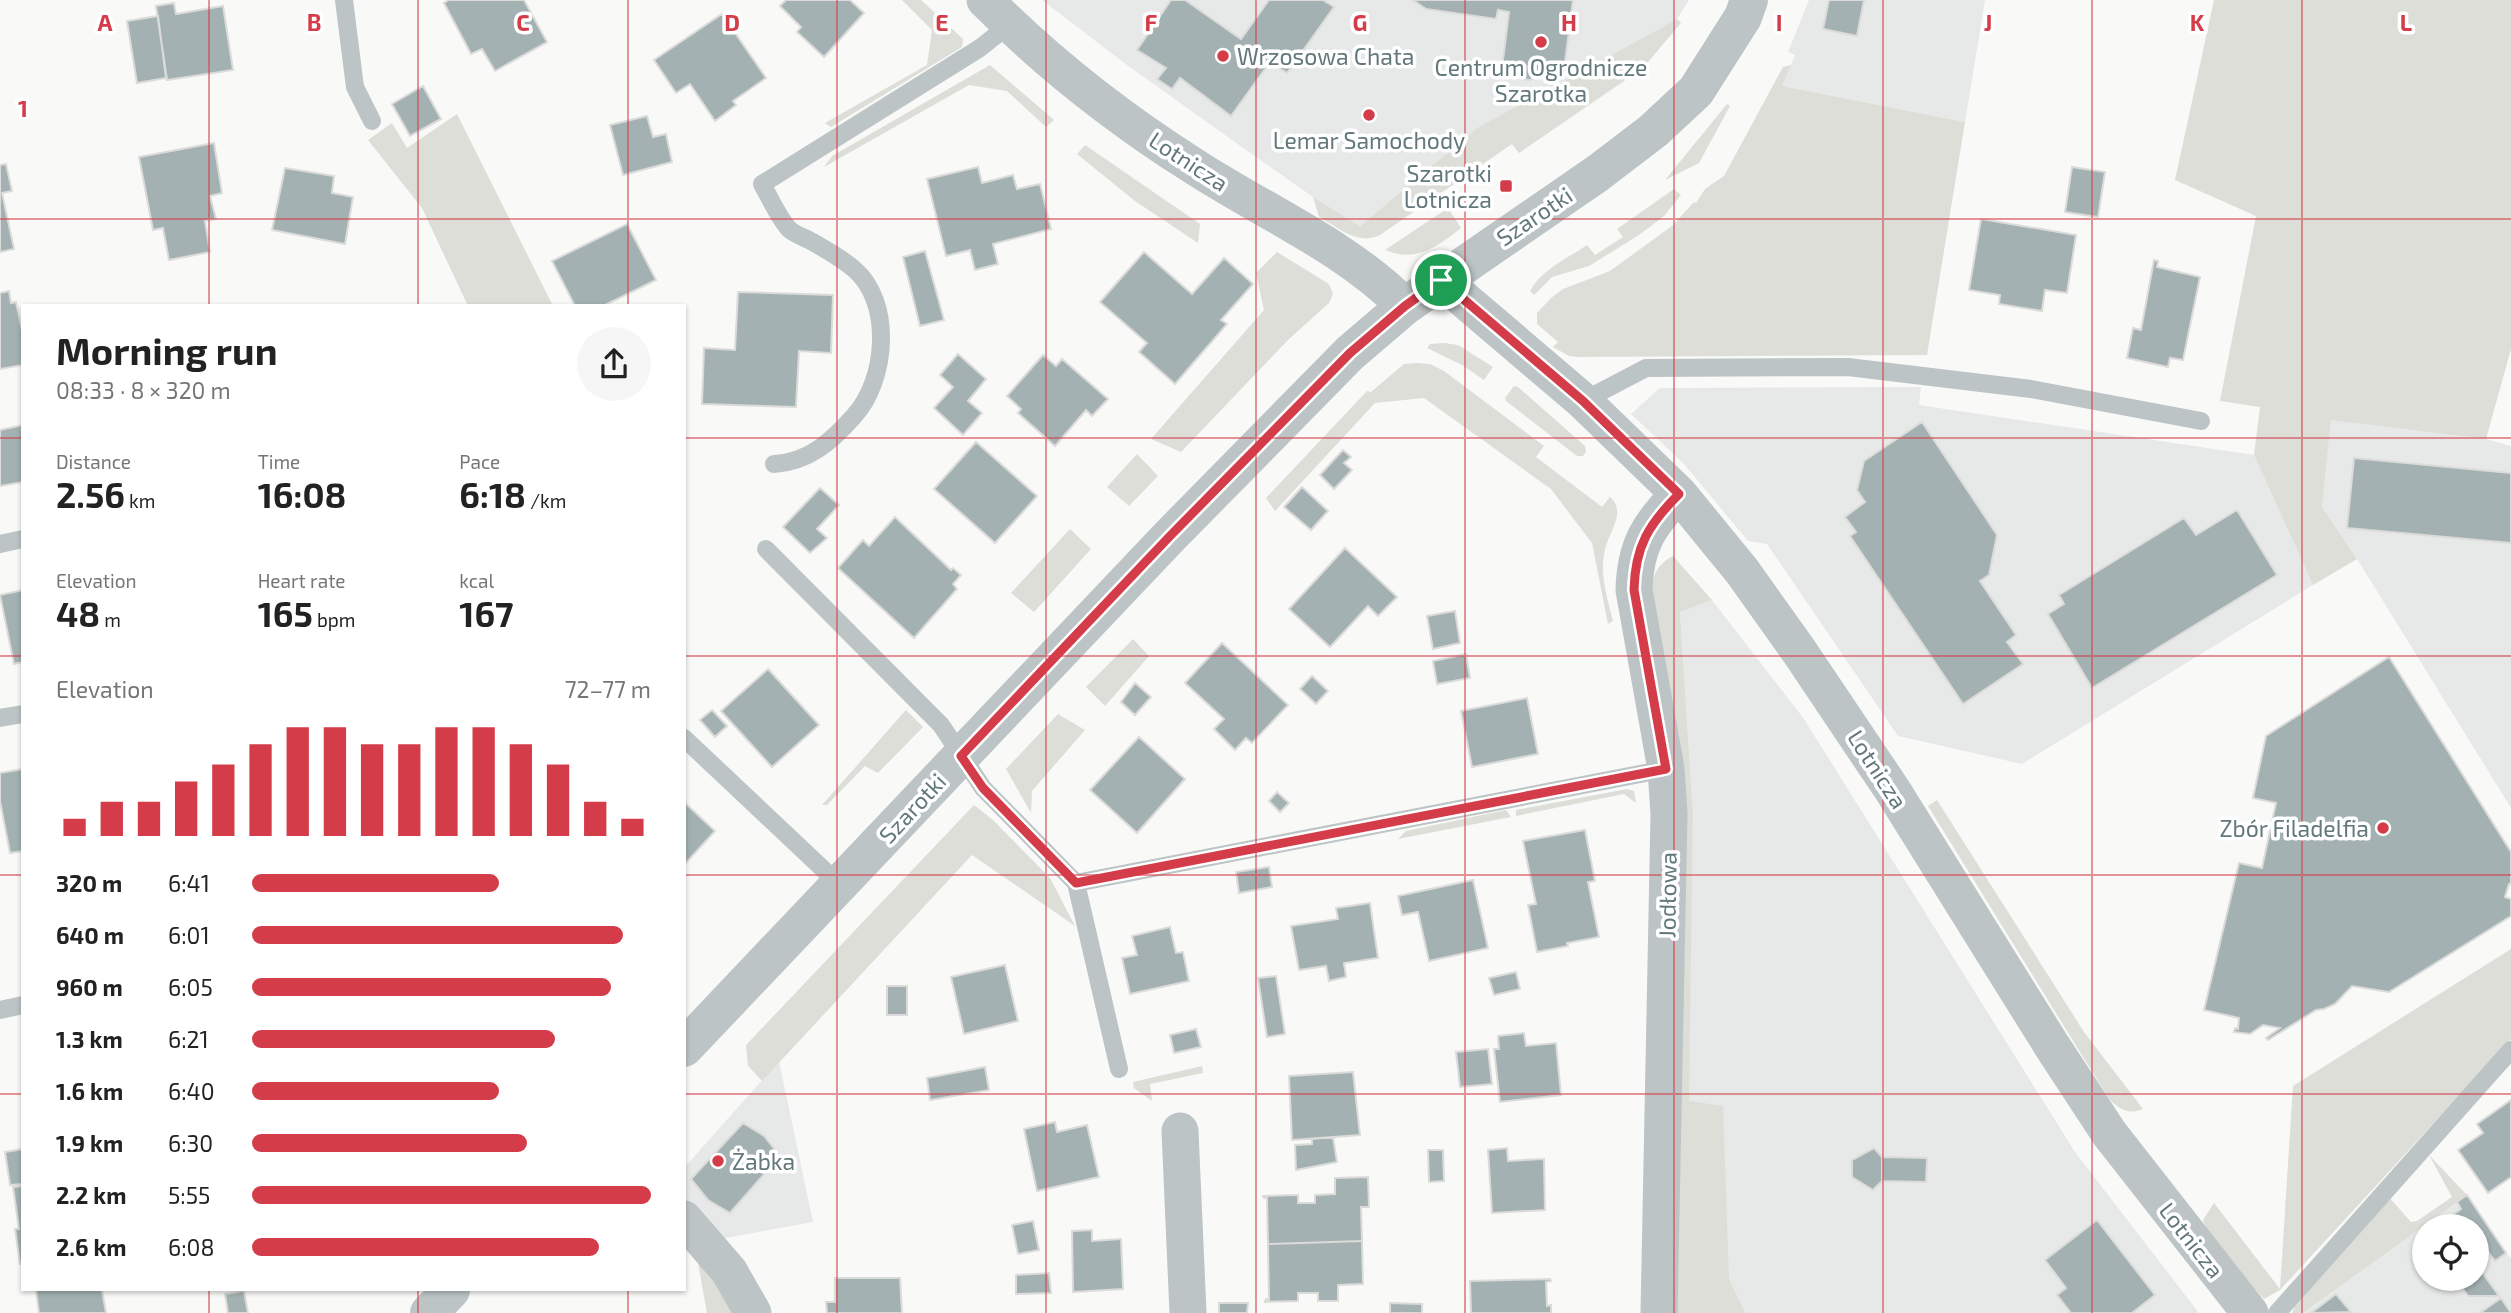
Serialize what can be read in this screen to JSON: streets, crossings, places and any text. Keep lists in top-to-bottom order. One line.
{"streets":{"street":["Lotnicza","Szarotki","Jodłowa"]},"crossings":[["Lotnicza","Szarotki"],["Lotnicza","Jodłowa"]],"places":{"other":["Centrum Ogrodnicze Szarotka","Wrzosowa Chata","Lemar Samochody","Zbór Filadelfia","Żabka"],"transit":["Szarotki Lotnicza"]},"page":{"heading":["Morning run","08:33 · 8 × 320 m"],"stats":[["Distance","2.56 km"],["Time","16:08"],["Pace","6:18 /km"],["Elevation","48 m"],["Heart rate","165 bpm"],["kcal","167"]],"chart":["Elevation","72–77 m"],"list":[{"name":"320 m","note":"6:41"},{"name":"640 m","note":"6:01"},{"name":"960 m","note":"6:05"},{"name":"1.3 km","note":"6:21"},{"name":"1.6 km","note":"6:40"},{"name":"1.9 km","note":"6:30"},{"name":"2.2 km","note":"5:55"},{"name":"2.6 km","note":"6:08"}]},"grid":{"columns":["A","B","C","D","E","F","G","H","I","J","K","L"],"rows":["1"]}}
